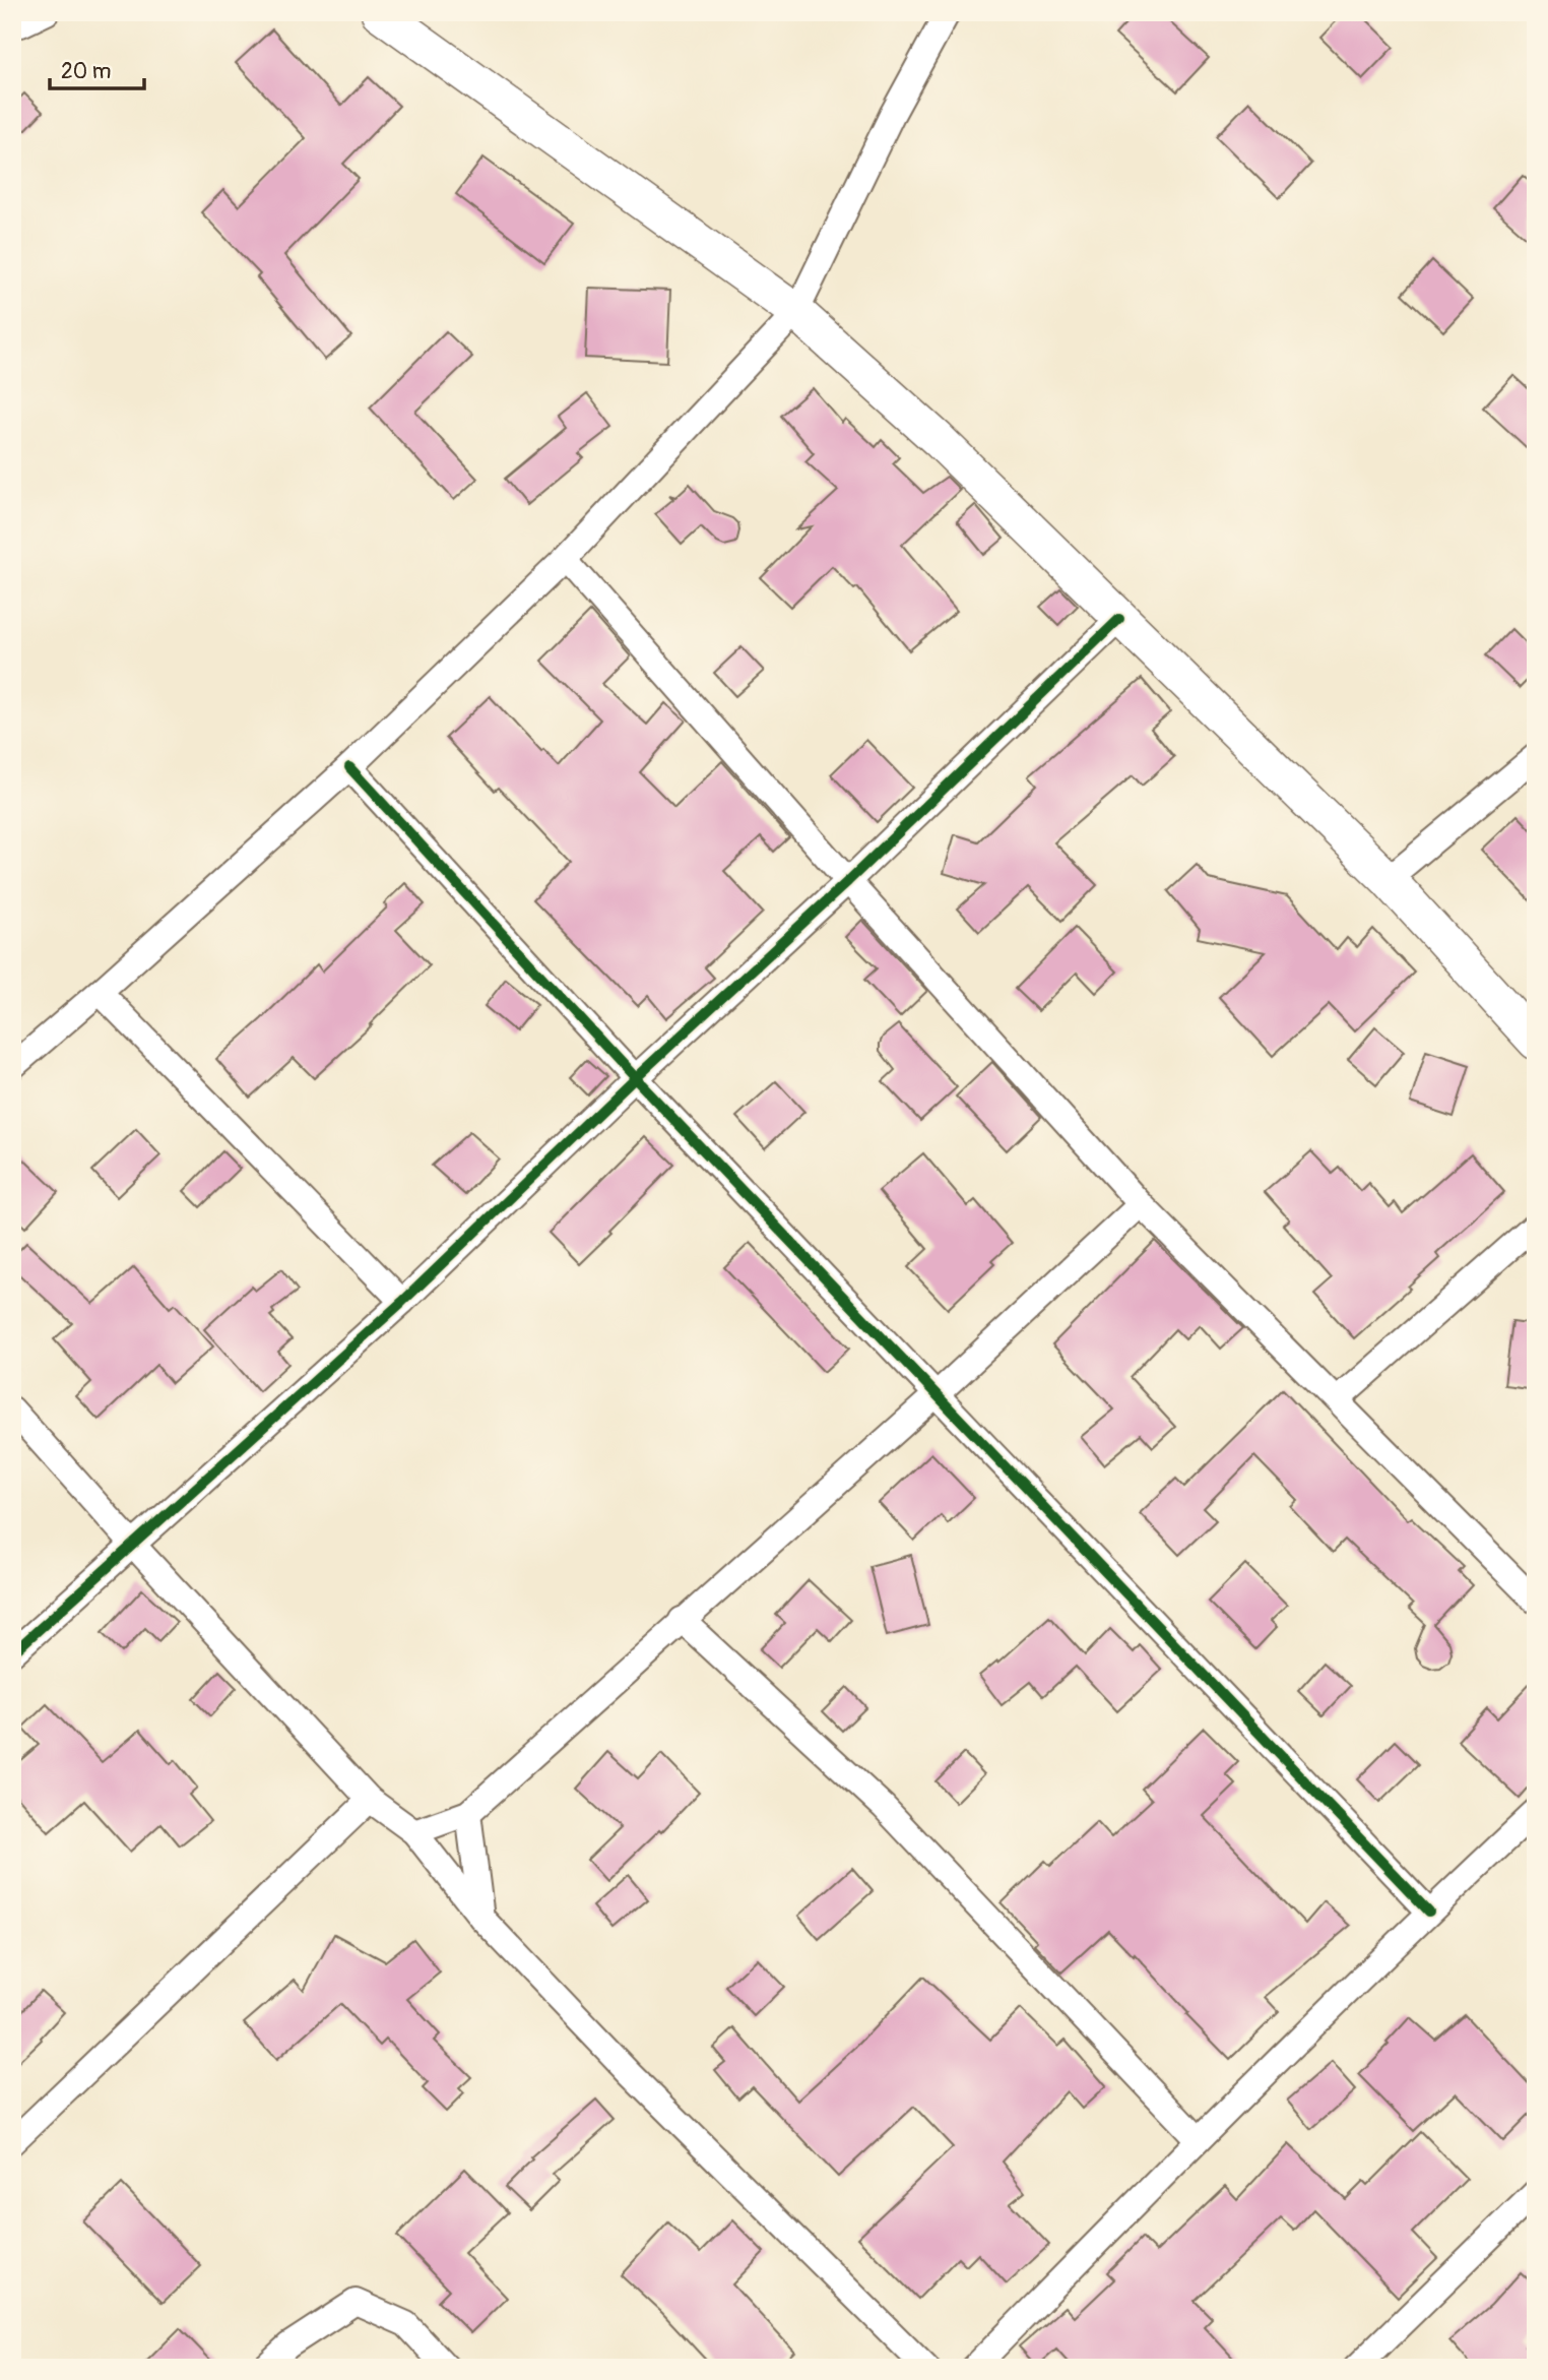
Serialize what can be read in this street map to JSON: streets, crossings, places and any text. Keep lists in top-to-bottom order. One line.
{"scale_bar":"20 m"}
